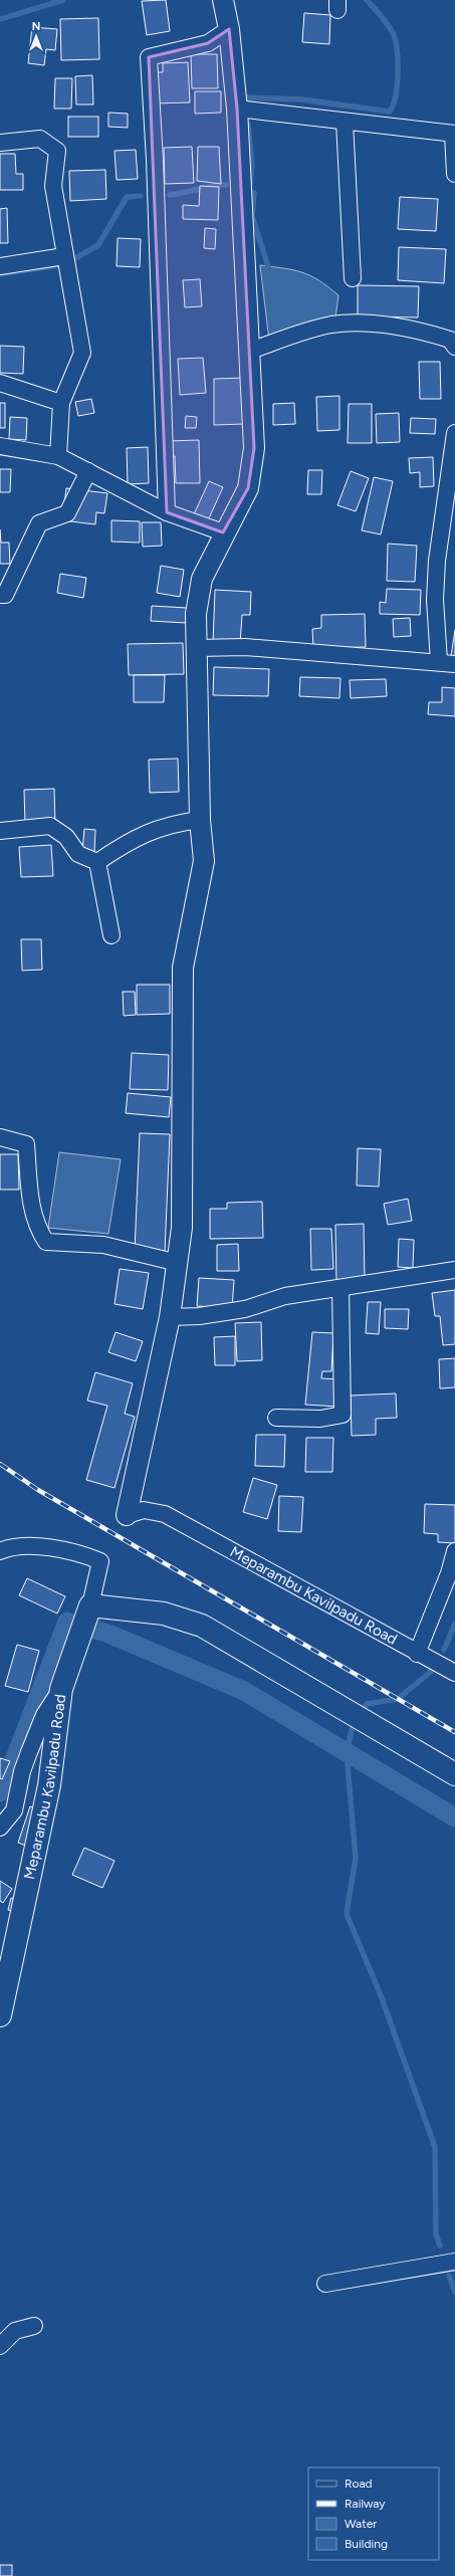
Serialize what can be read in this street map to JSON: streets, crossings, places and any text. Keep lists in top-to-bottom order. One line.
{"streets":{"main road":["Meparambu Kavilpadu Road"]},"legend":["Road","Railway","Water","Building"],"north":"top"}
